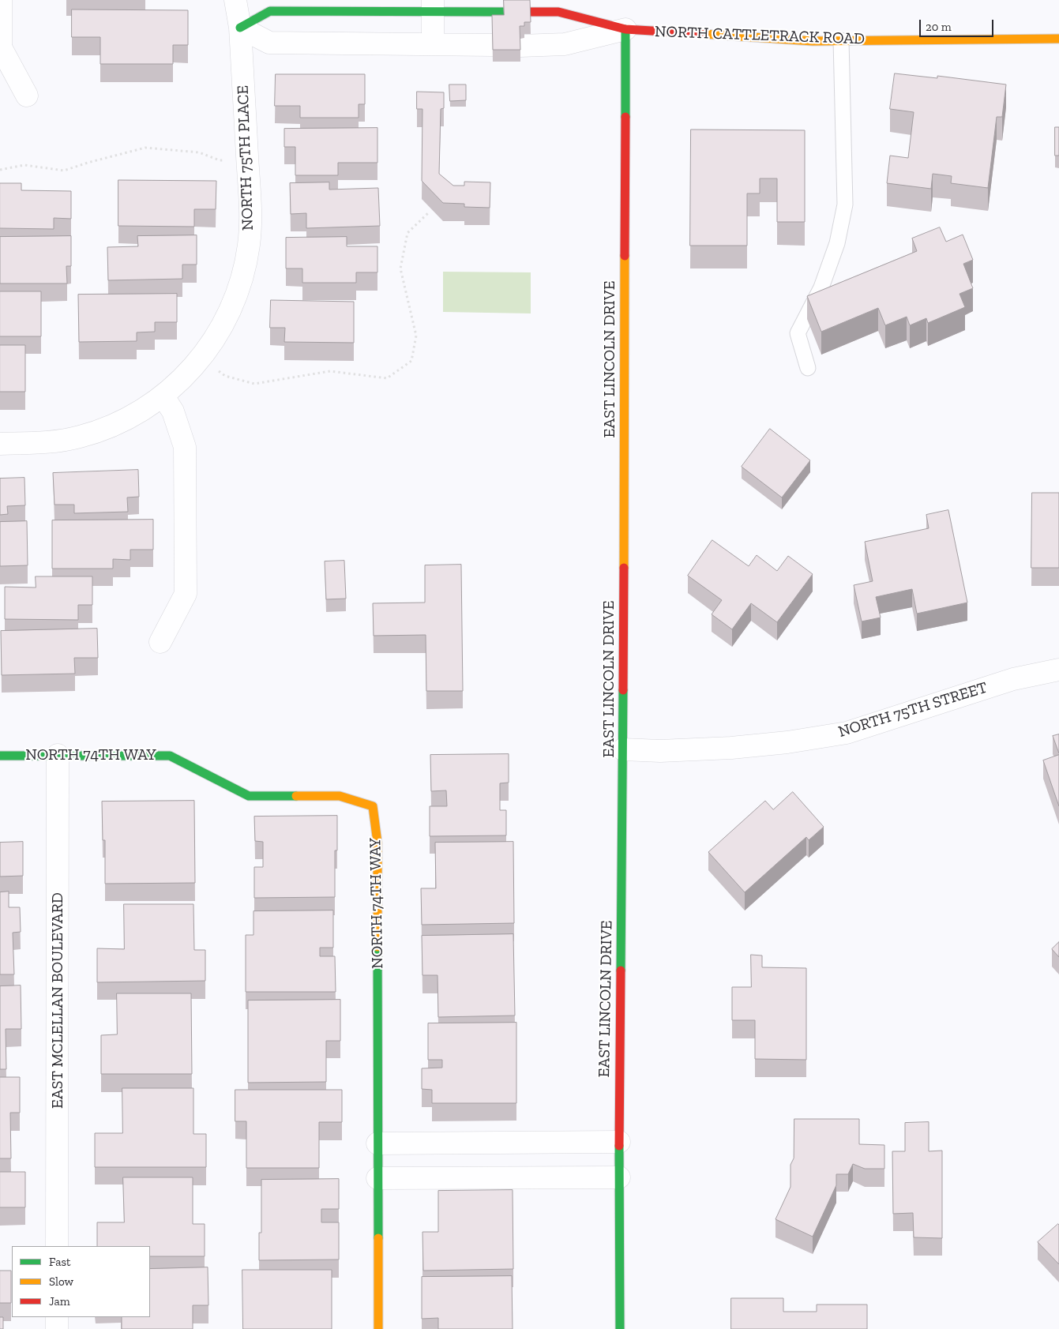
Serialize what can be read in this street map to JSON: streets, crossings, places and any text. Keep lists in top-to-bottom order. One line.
{"streets":{"street":["NORTH CATTLETRACK ROAD","NORTH 75TH PLACE","EAST LINCOLN DRIVE","NORTH 75TH STREET","NORTH 74TH WAY","EAST MCLELLAN BOULEVARD"]},"crossings":[["NORTH CATTLETRACK ROAD","EAST LINCOLN DRIVE"],["EAST LINCOLN DRIVE","NORTH 75TH STREET"],["NORTH 74TH WAY","EAST MCLELLAN BOULEVARD"]],"legend":["Fast","Slow","Jam"],"scale_bar":"20 m"}
